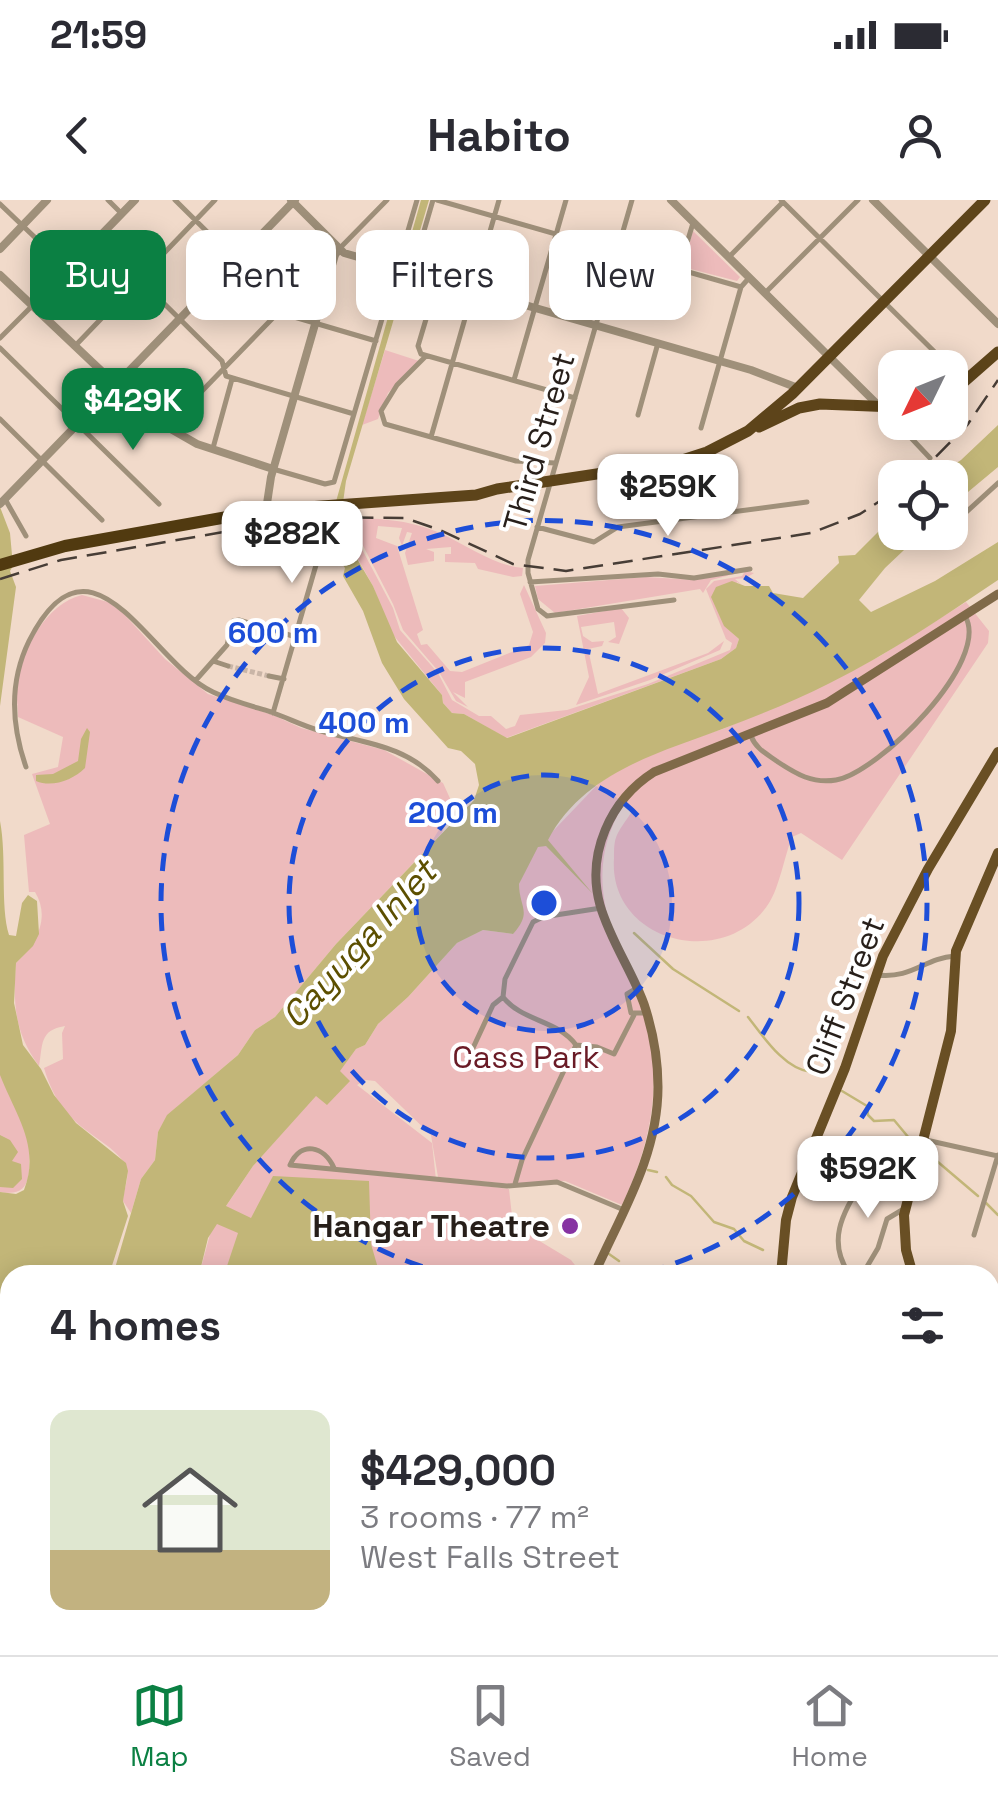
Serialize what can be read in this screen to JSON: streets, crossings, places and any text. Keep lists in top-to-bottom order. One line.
{"streets":{"main road":["Cliff Street"],"street":["Third Street"]},"water":["Cayuga Inlet"],"parks":["Cass Park"],"places":["Hangar Theatre"],"north":"bottom left","page":{"status":"21:59","header":"Habito","chip":["Buy","Rent","Filters","New"],"price":["$429K","$259K","$282K","$592K"],"heading":"4 homes","list":[{"name":"$429,000","note":"3 rooms · 77 m² · West Falls Street"}],"tabs":["Map","Saved","Home"]},"rings":["600 m","400 m","200 m"]}
